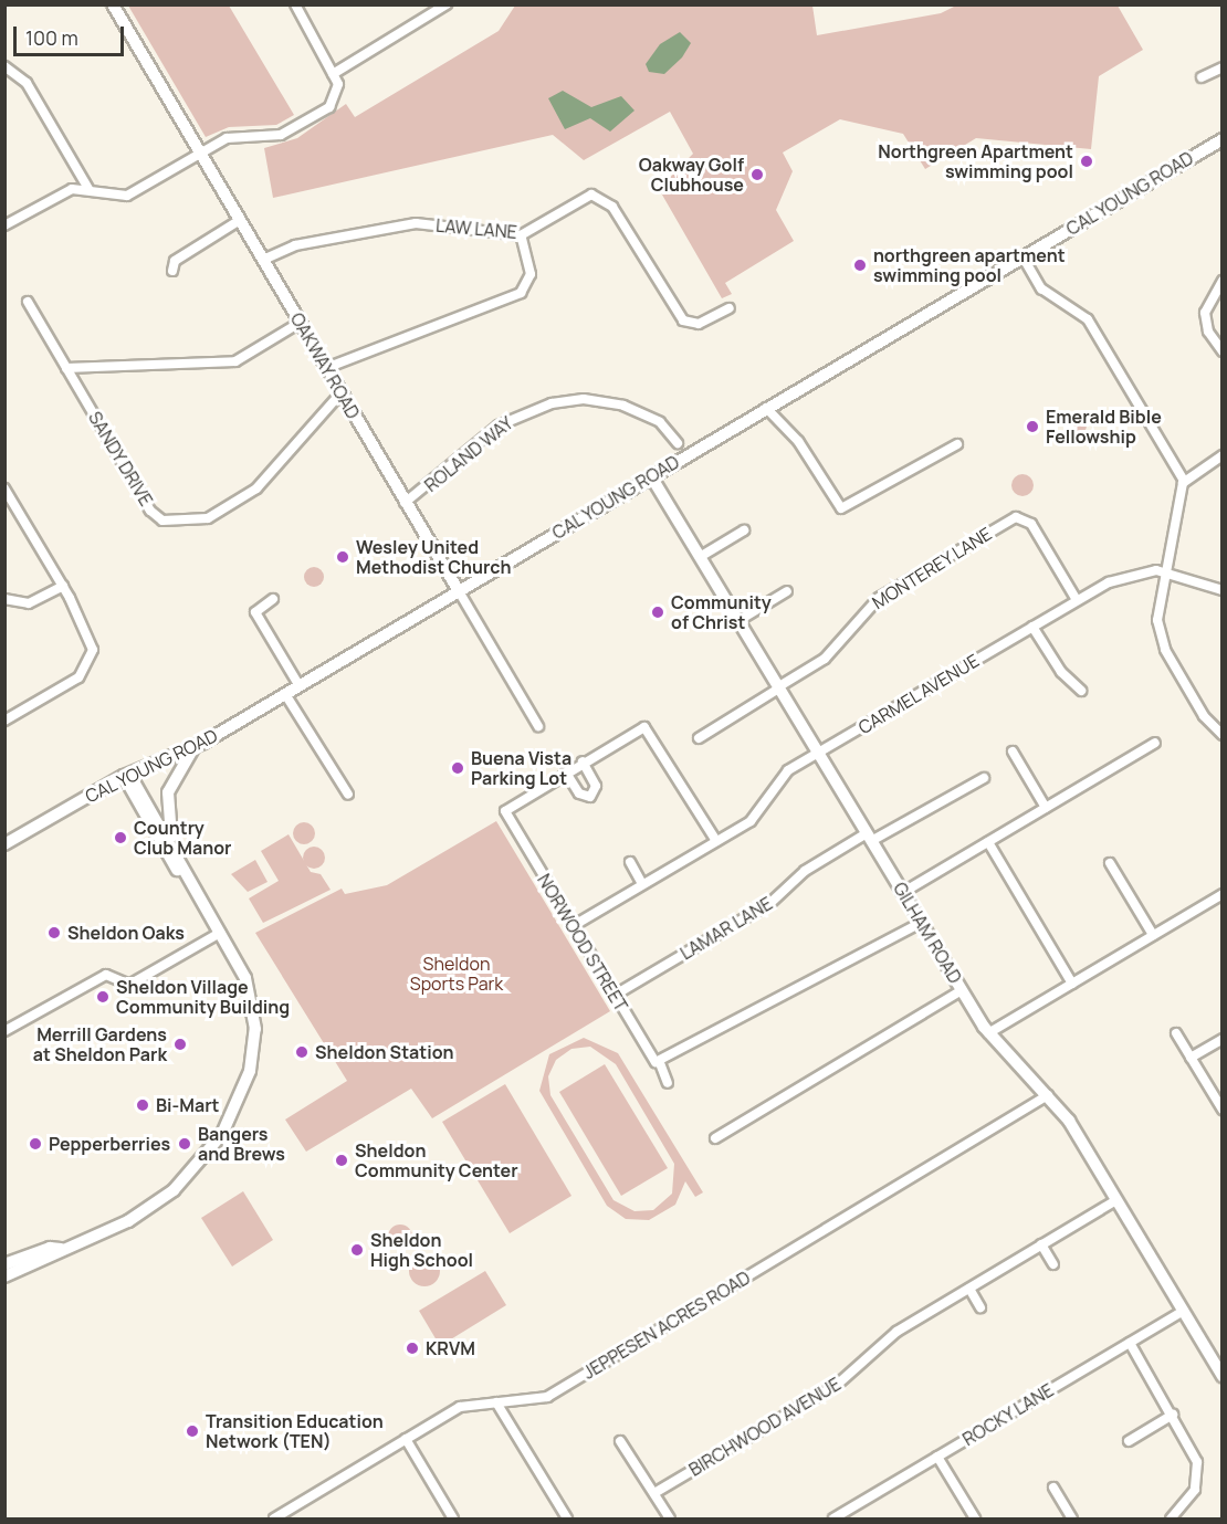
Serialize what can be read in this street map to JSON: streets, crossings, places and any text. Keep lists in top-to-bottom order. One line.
{"streets":{"main road":["CAL YOUNG ROAD","OAKWAY ROAD","GILHAM ROAD"],"street":["LAW LANE","ROLAND WAY","SANDY DRIVE","MONTEREY LANE","CARMEL AVENUE","LAMAR LANE","NORWOOD STREET","JEPPESEN ACRES ROAD","ROCKY LANE","BIRCHWOOD AVENUE"]},"crossings":[["CAL YOUNG ROAD","OAKWAY ROAD"],["CAL YOUNG ROAD","GILHAM ROAD"],["LAW LANE","OAKWAY ROAD"],["OAKWAY ROAD","ROLAND WAY"],["OAKWAY ROAD","SANDY DRIVE"],["MONTEREY LANE","CARMEL AVENUE"],["MONTEREY LANE","GILHAM ROAD"],["CARMEL AVENUE","GILHAM ROAD"],["CARMEL AVENUE","NORWOOD STREET"],["LAMAR LANE","GILHAM ROAD"],["LAMAR LANE","NORWOOD STREET"],["GILHAM ROAD","JEPPESEN ACRES ROAD"],["GILHAM ROAD","ROCKY LANE"],["GILHAM ROAD","BIRCHWOOD AVENUE"]],"parks":["Sheldon Sports Park"],"places":["Northgreen Apartment swimming pool","Oakway Golf Clubhouse","northgreen apartment swimming pool","Emerald Bible Fellowship","Wesley United Methodist Church","Community of Christ","Buena Vista Parking Lot","Country Club Manor","Sheldon Oaks","Sheldon Village Community Building","Merrill Gardens at Sheldon Park","Sheldon Station","Bi-Mart","Pepperberries","Bangers and Brews","Sheldon Community Center","Sheldon High School","KRVM","Transition Education Network (TEN)"],"scale_bar":"100 m"}
